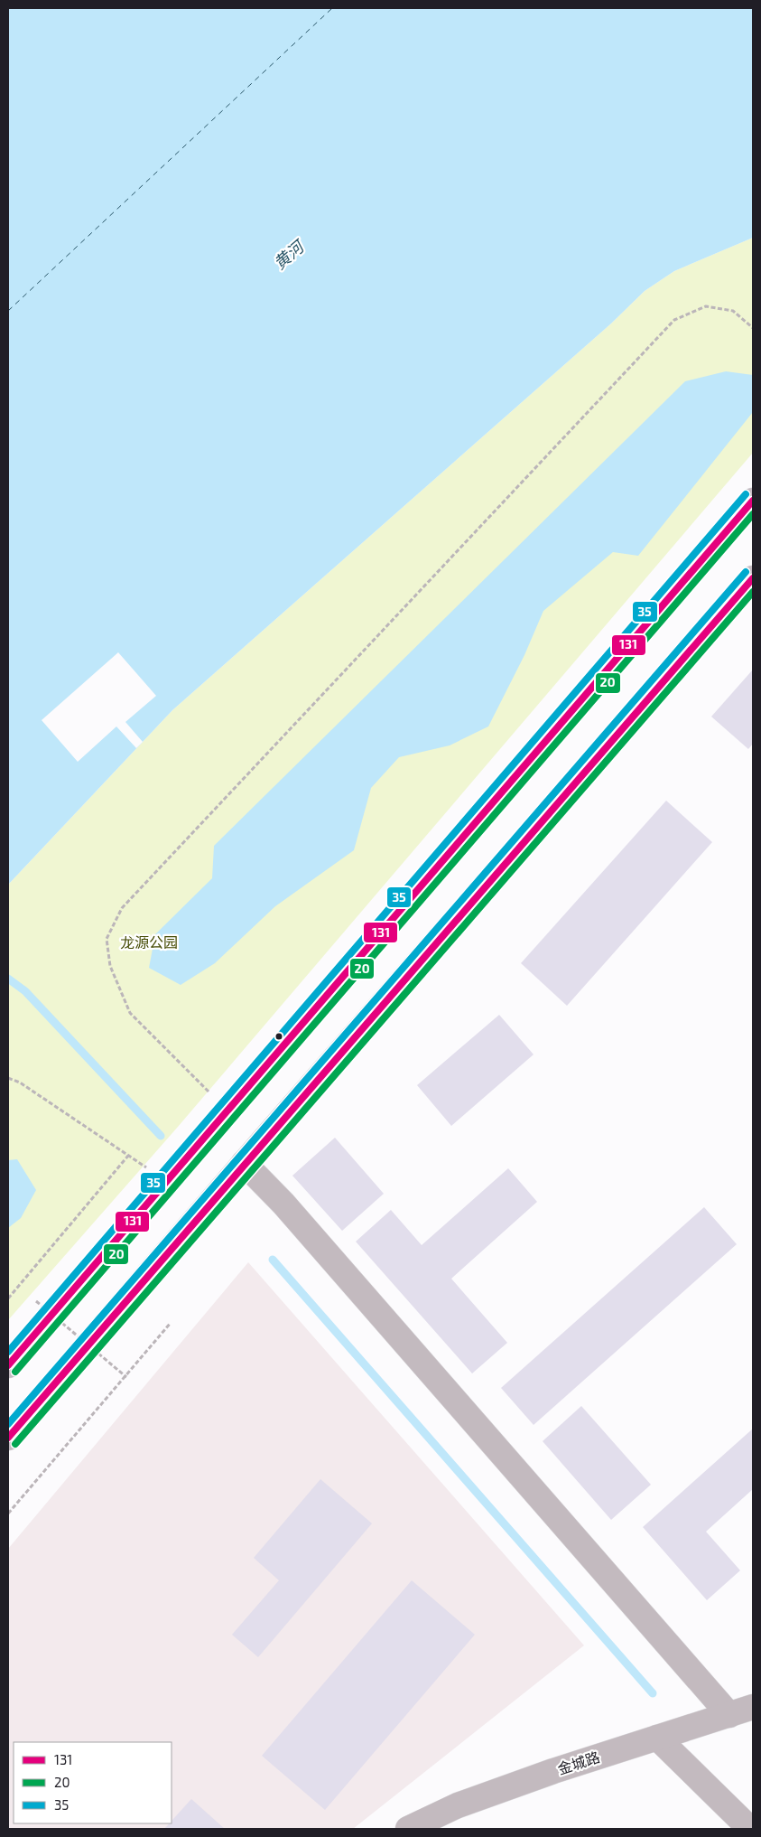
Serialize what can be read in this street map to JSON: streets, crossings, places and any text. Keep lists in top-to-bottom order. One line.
{"streets":{"street":["金城路"]},"water":["黄河"],"parks":["龙源公园"],"lines":["transit line 35","transit line 131","transit line 20"],"legend":["131","20","35"]}
